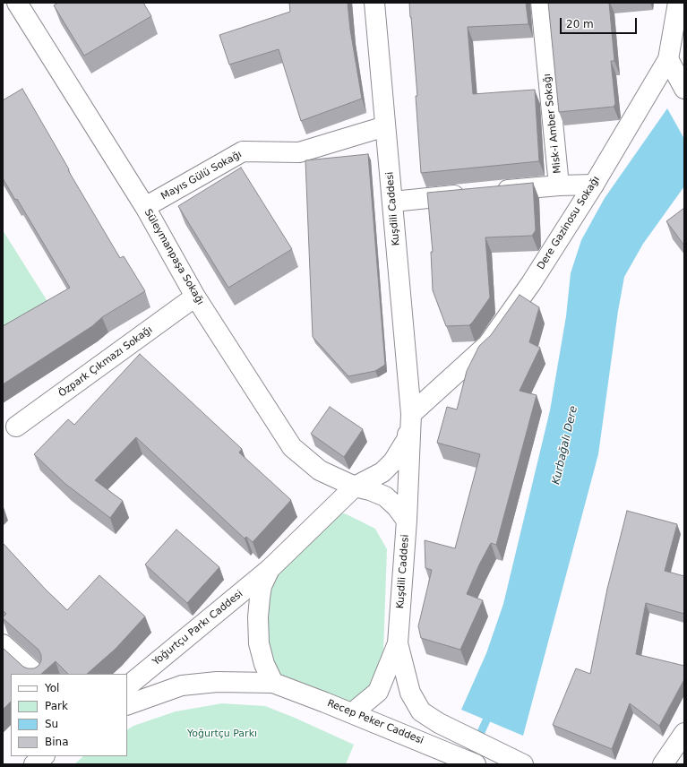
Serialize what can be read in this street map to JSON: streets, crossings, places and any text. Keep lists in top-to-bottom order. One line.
{"streets":{"street":["Misk-i Amber Sokağı","Mayıs Gülü Sokağı","Kuşdili Caddesi","Dere Gazinosu Sokağı","Süleymanpaşa Sokağı","Özpark Çıkmazı Sokağı","Yoğurtçu Parkı Caddesi","Recep Peker Caddesi"]},"crossings":[["Misk-i Amber Sokağı","Kuşdili Caddesi"],["Mayıs Gülü Sokağı","Kuşdili Caddesi"],["Mayıs Gülü Sokağı","Süleymanpaşa Sokağı"],["Kuşdili Caddesi","Dere Gazinosu Sokağı"],["Kuşdili Caddesi","Süleymanpaşa Sokağı"],["Kuşdili Caddesi","Yoğurtçu Parkı Caddesi"],["Kuşdili Caddesi","Recep Peker Caddesi"],["Süleymanpaşa Sokağı","Özpark Çıkmazı Sokağı"],["Süleymanpaşa Sokağı","Yoğurtçu Parkı Caddesi"],["Yoğurtçu Parkı Caddesi","Recep Peker Caddesi"]],"water":["Kurbağalı Dere"],"parks":["Yoğurtçu Parkı"],"legend":["Yol","Park","Su","Bina"],"scale_bar":"20 m"}
